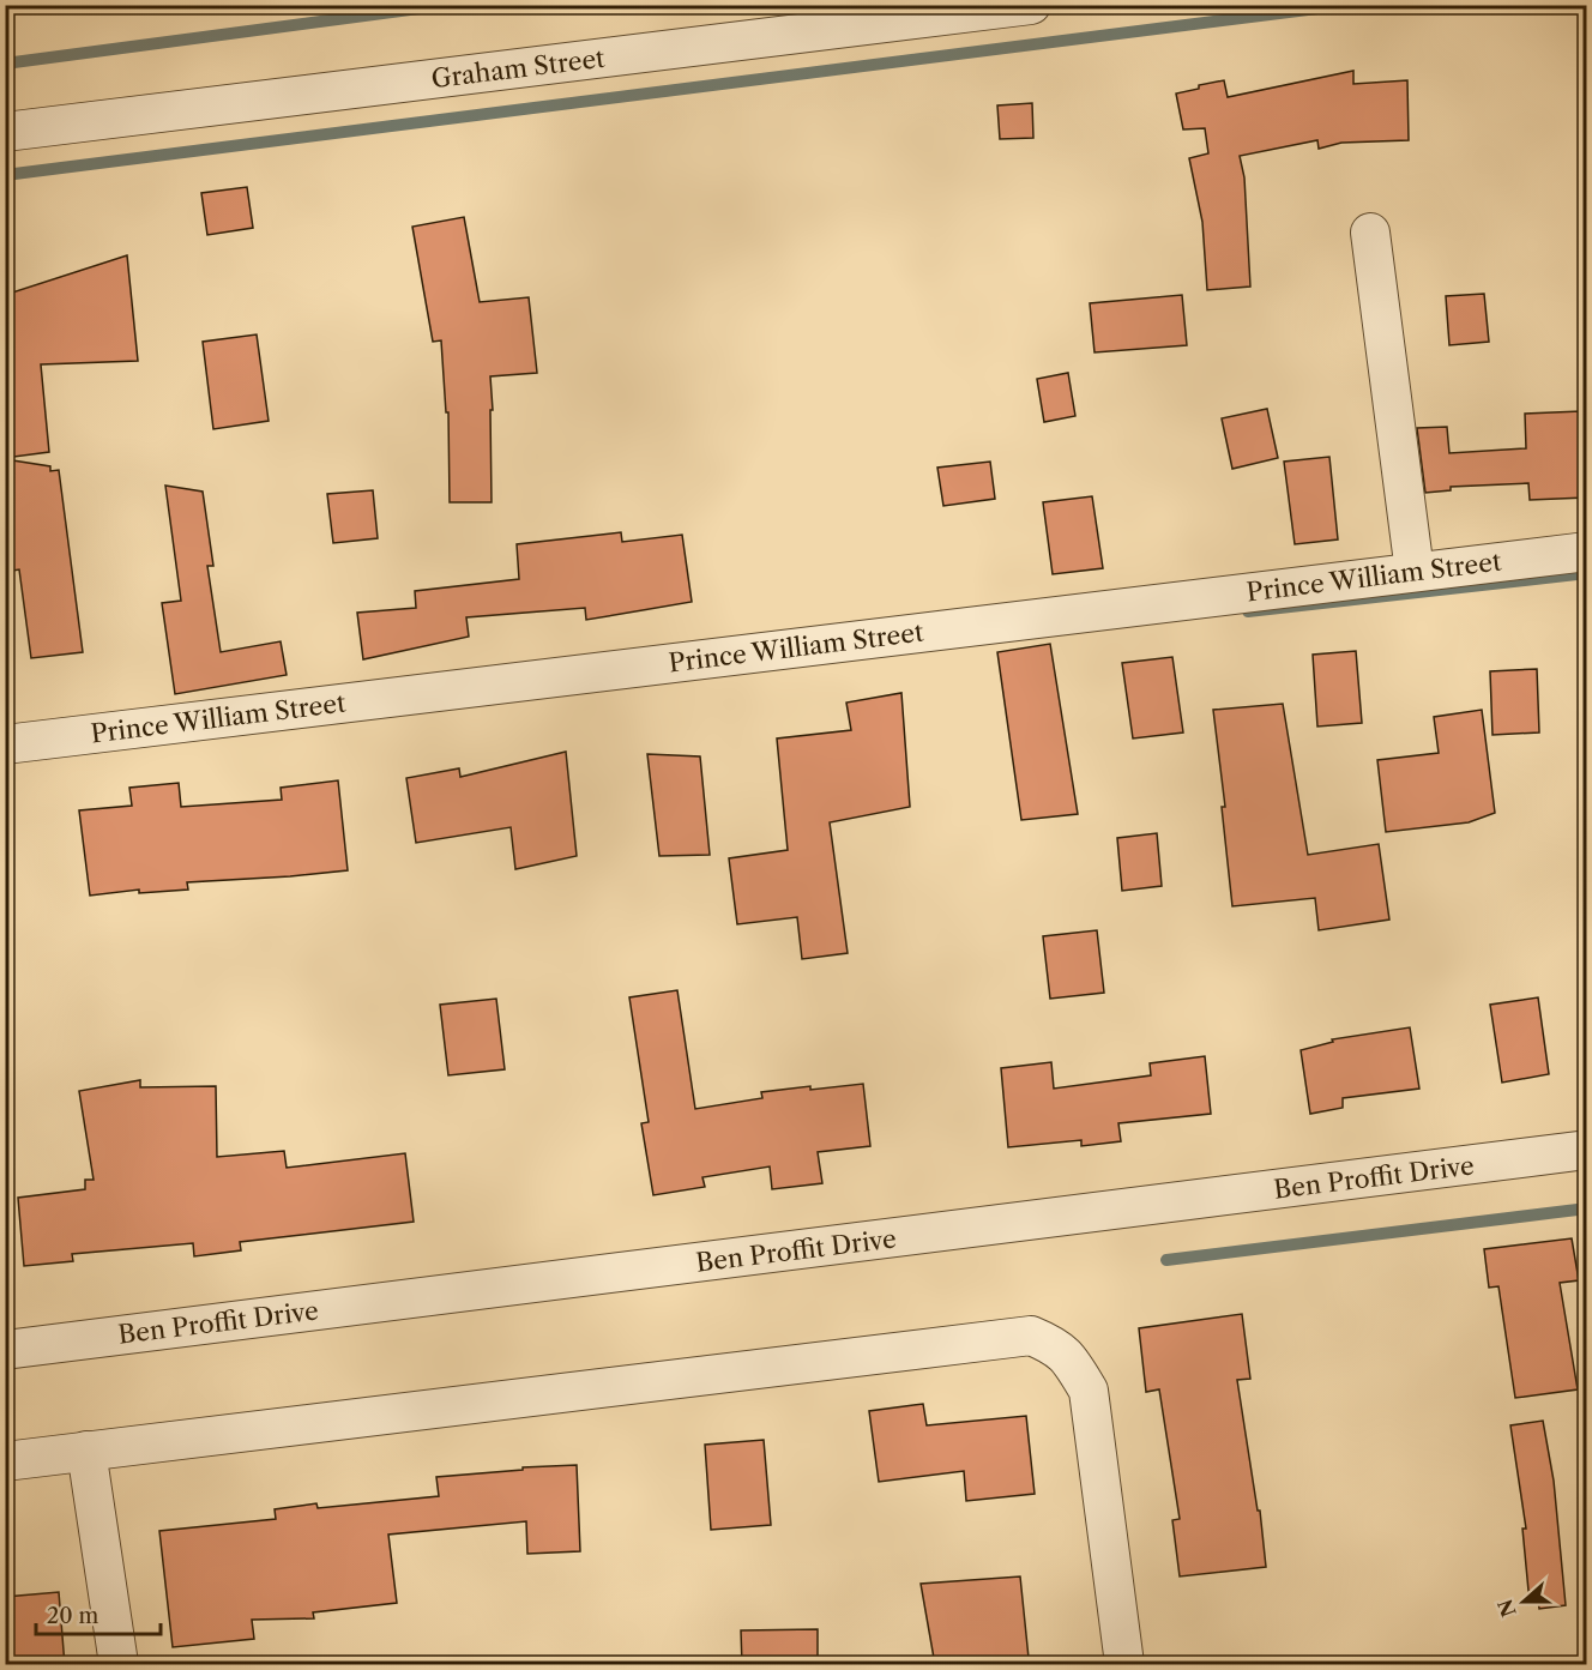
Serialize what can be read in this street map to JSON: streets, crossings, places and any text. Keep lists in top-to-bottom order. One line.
{"streets":{"street":["Graham Street","Prince William Street","Ben Proffit Drive"]},"scale_bar":"20 m","north":"left"}
